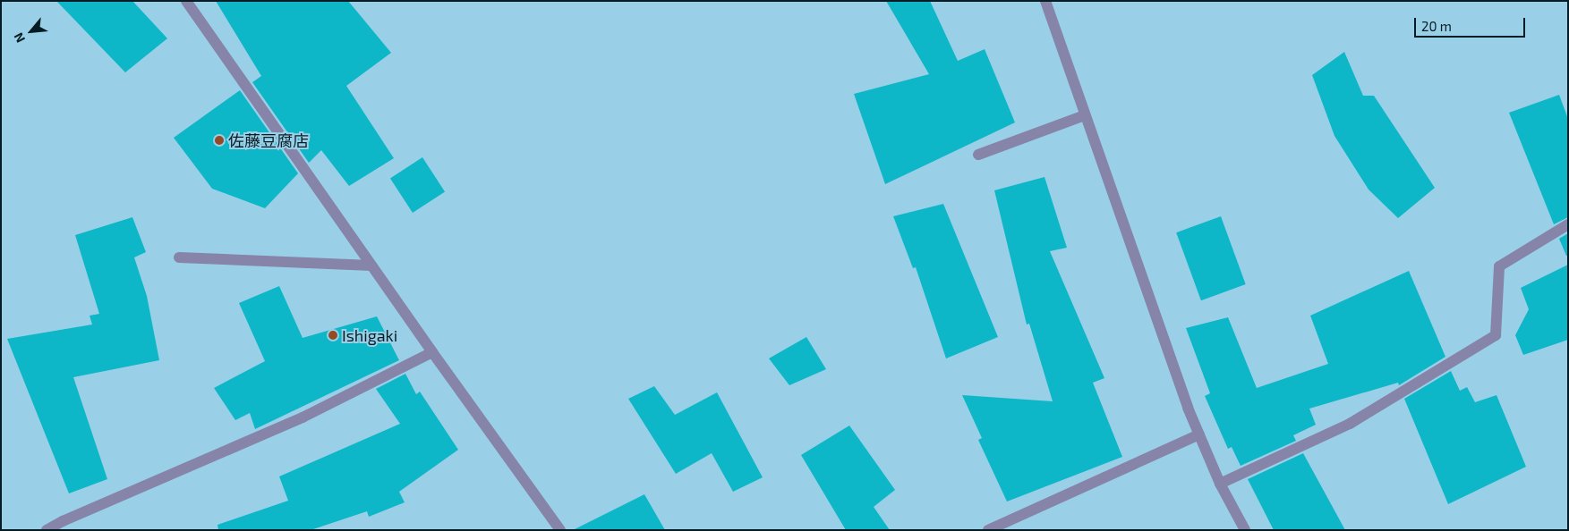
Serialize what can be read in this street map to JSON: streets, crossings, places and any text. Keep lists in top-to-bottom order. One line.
{"places":["佐藤豆腐店","Ishigaki"],"scale_bar":"20 m","north":"bottom left"}
